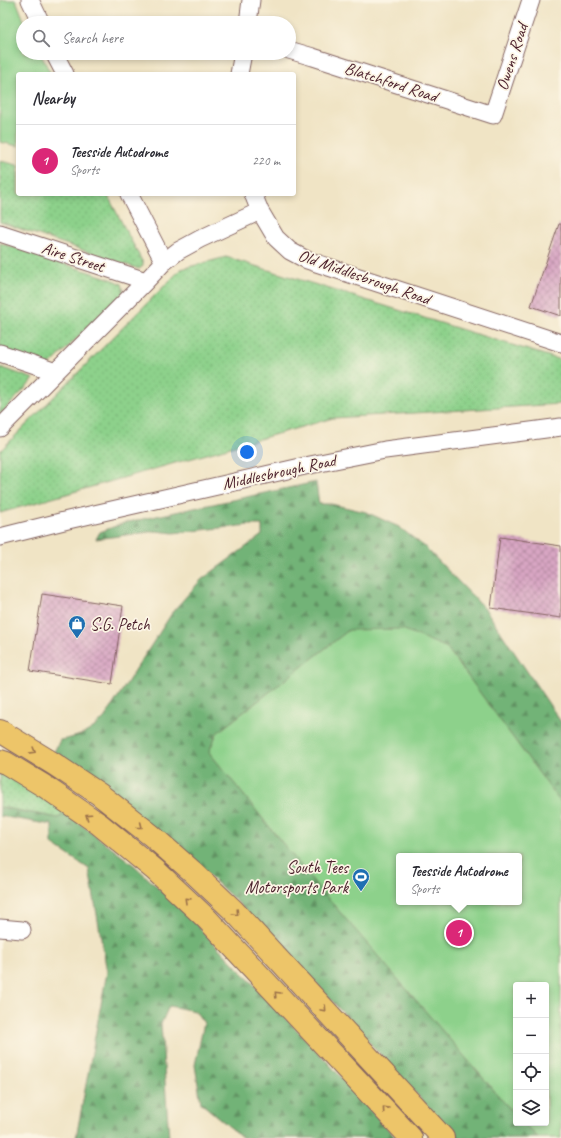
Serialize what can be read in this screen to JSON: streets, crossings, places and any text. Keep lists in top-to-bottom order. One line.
{"streets":{"street":["Owens Road","Blatchford Road","Aire Street","Old Middlesbrough Road","Middlesbrough Road"]},"crossings":[["Owens Road","Blatchford Road"]],"places":{"shop":["S.G. Petch"],"sports":["South Tees Motorsports Park"]},"page":{"search":"Search here","heading":"Nearby","list":[{"mark":"1","name":"Teesside Autodrome","note":"Sports","value":"220 m"}],"popup":["Teesside Autodrome","Sports"],"pins":"1","map_buttons":["+","−"]}}
